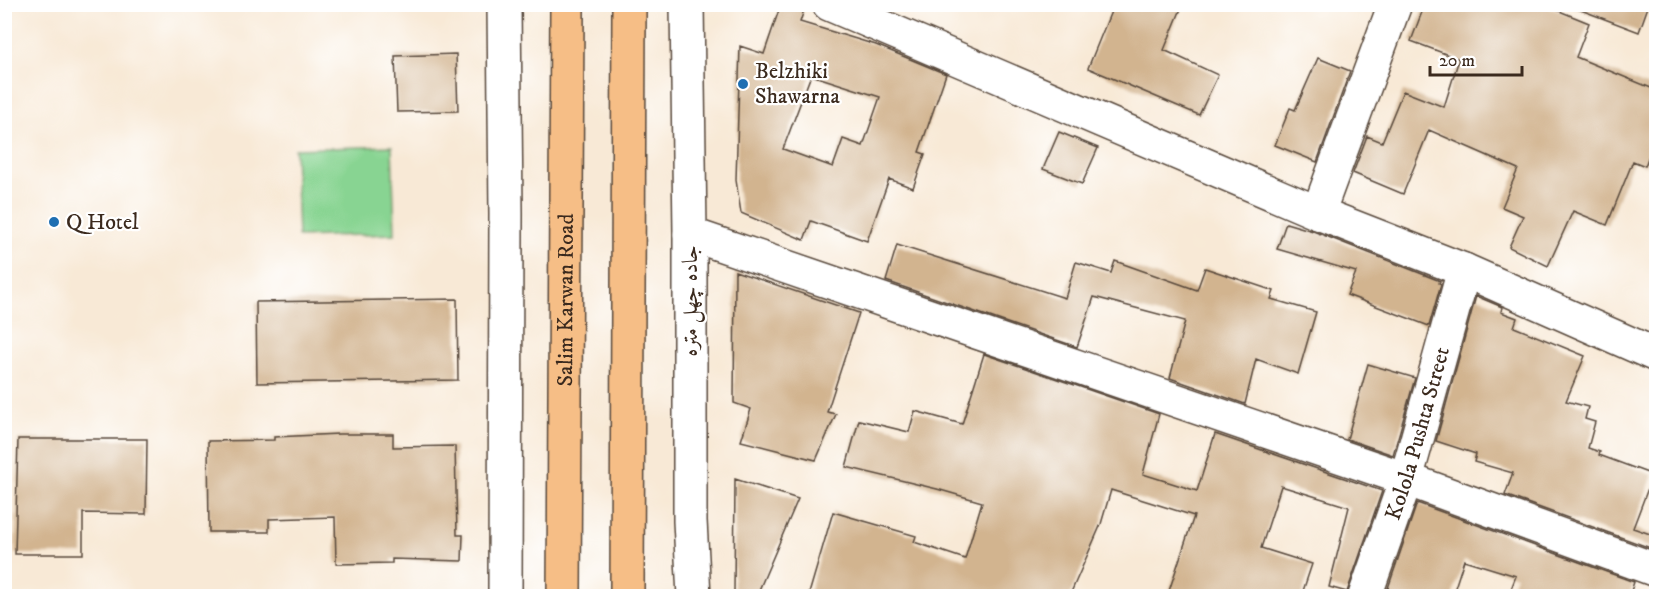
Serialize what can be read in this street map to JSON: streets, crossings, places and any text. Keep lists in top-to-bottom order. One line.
{"streets":{"main road":["Salim Karwan Road"],"street":["جاده چهل متره","Kolola Pushta Street"]},"places":["Belzhiki Shawarna","Q Hotel"],"scale_bar":"20 m"}
